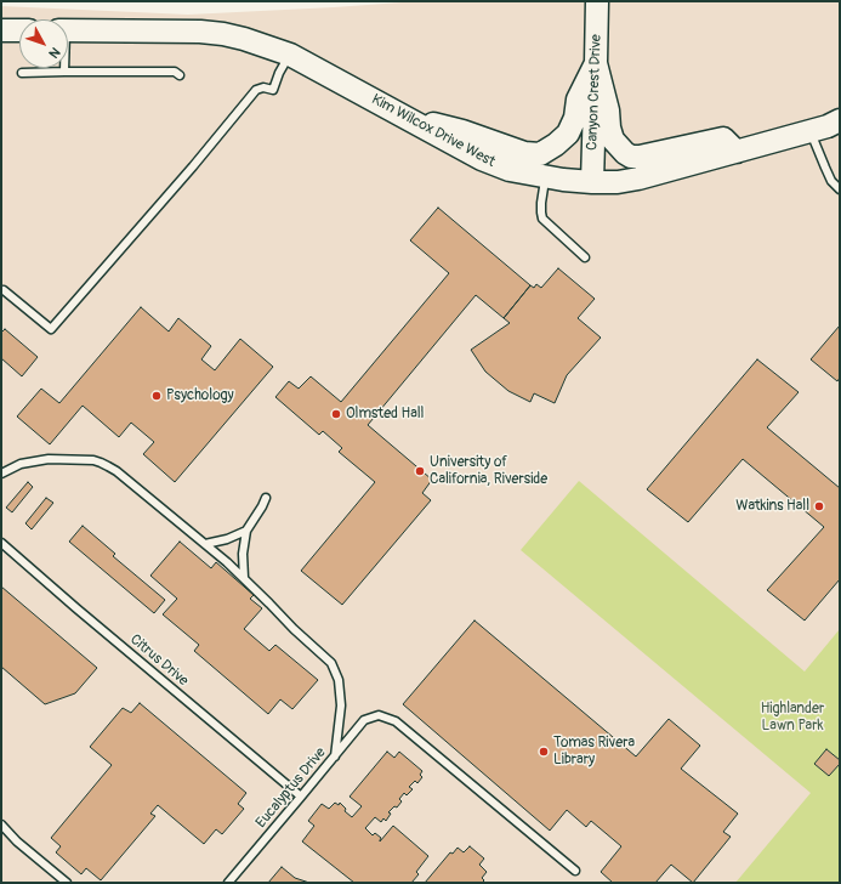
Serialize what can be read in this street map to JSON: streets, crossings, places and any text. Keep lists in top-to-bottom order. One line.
{"streets":{"street":["Canyon Crest Drive","Kim Wilcox Drive West"],"lane":["Citrus Drive","Eucalyptus Drive"]},"crossings":[["Canyon Crest Drive","Kim Wilcox Drive West"],["Citrus Drive","Eucalyptus Drive"]],"parks":["Highlander Lawn Park"],"places":["Psychology","Olmsted Hall","University of California, Riverside","Watkins Hall","Tomas Rivera Library"],"north":"bottom right"}
